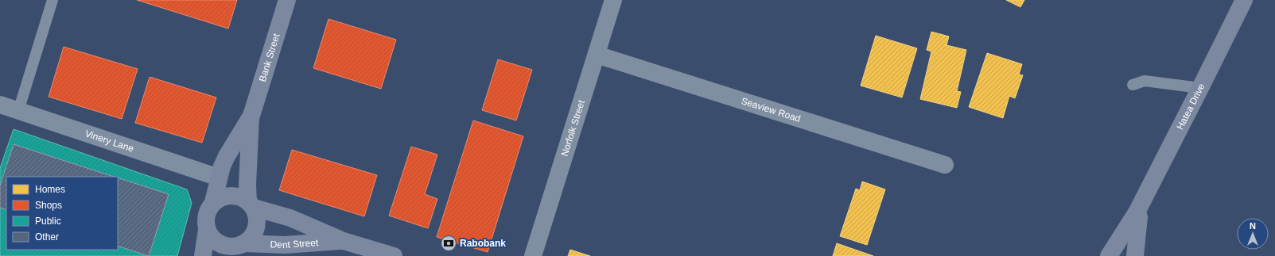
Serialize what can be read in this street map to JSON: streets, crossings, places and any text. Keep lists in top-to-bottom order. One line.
{"streets":{"main road":["Bank Street","Hatea Drive","Dent Street"],"street":["Seaview Road","Norfolk Street","Vinery Lane"]},"crossings":[["Bank Street","Vinery Lane"],["Bank Street","Dent Street"],["Seaview Road","Norfolk Street"]],"places":{"bank":["Rabobank"]},"legend":["Homes","Shops","Public","Other"],"north":"top"}
